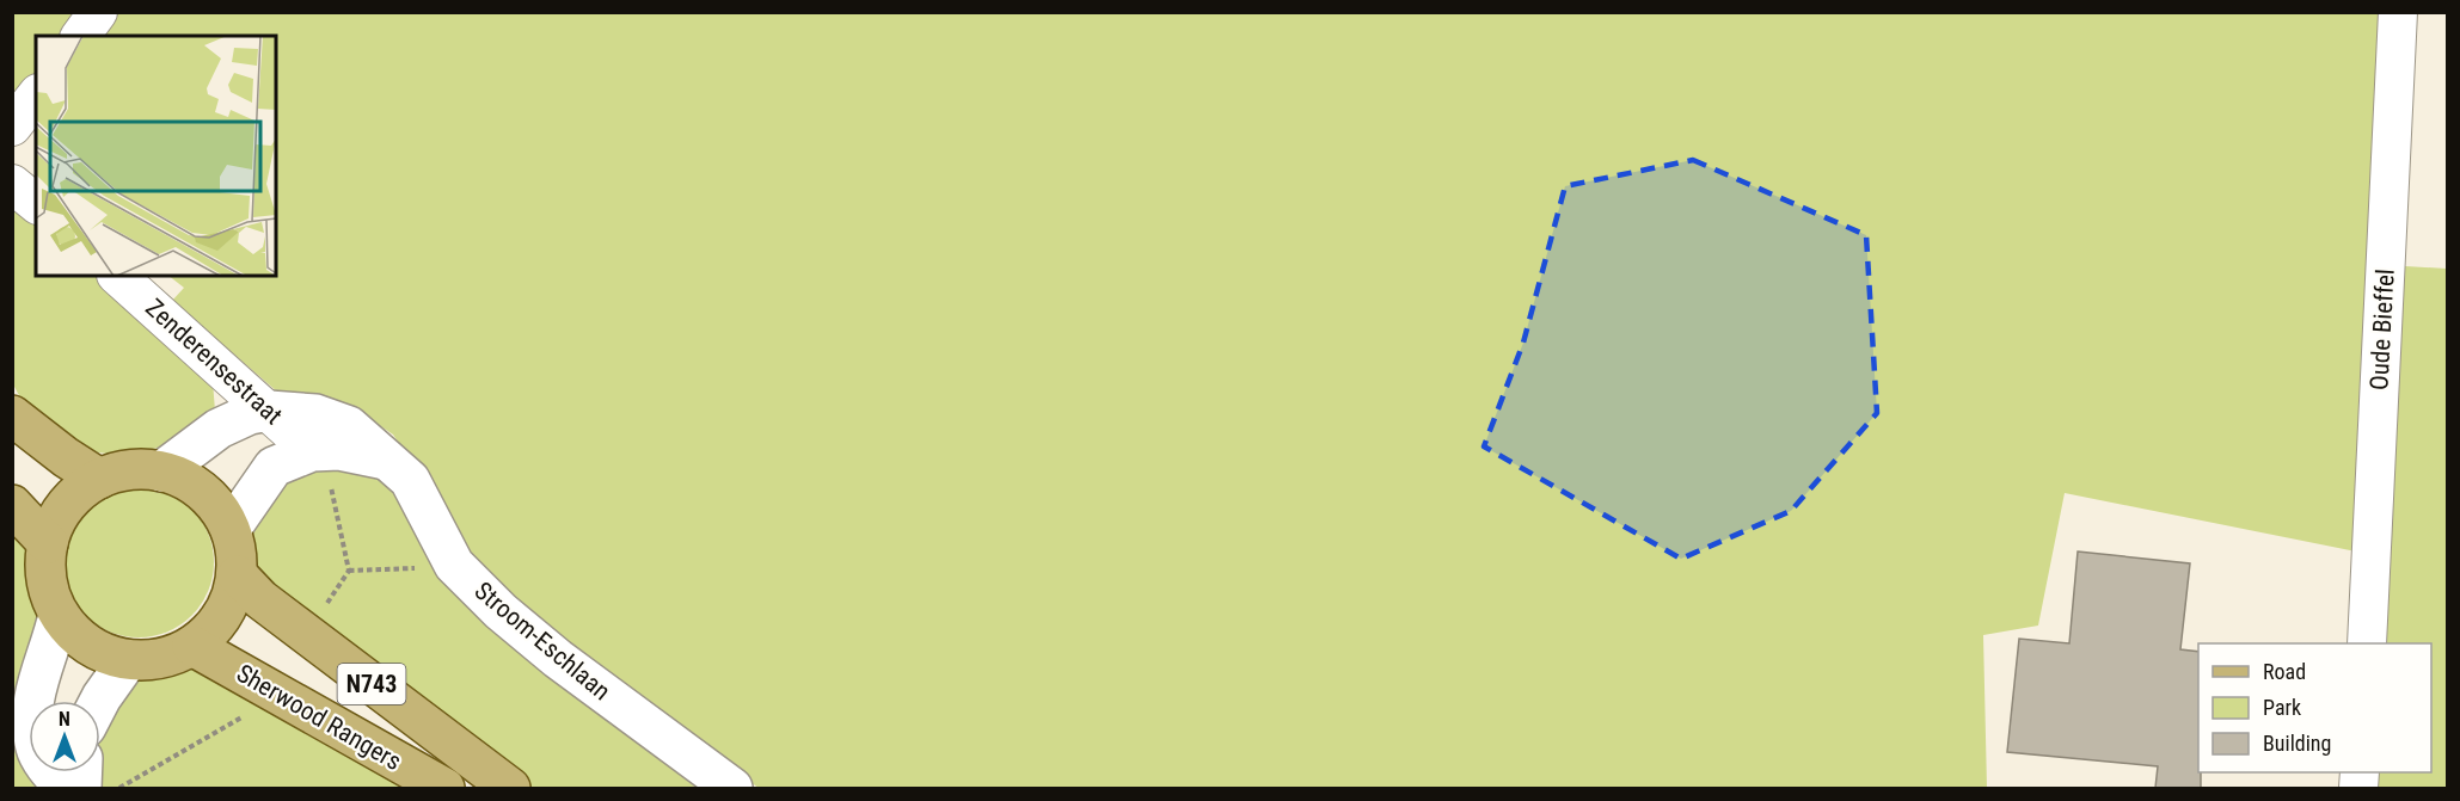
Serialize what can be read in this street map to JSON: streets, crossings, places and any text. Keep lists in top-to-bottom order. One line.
{"streets":{"main road":["N743","Sherwood Rangers"],"street":["Oude Bieffel","Zenderensestraat","Stroom-Eschlaan"]},"crossings":[["Zenderensestraat","Stroom-Eschlaan"],["Stroom-Eschlaan","Sherwood Rangers"]],"legend":["Road","Park","Building"],"north":"top"}
